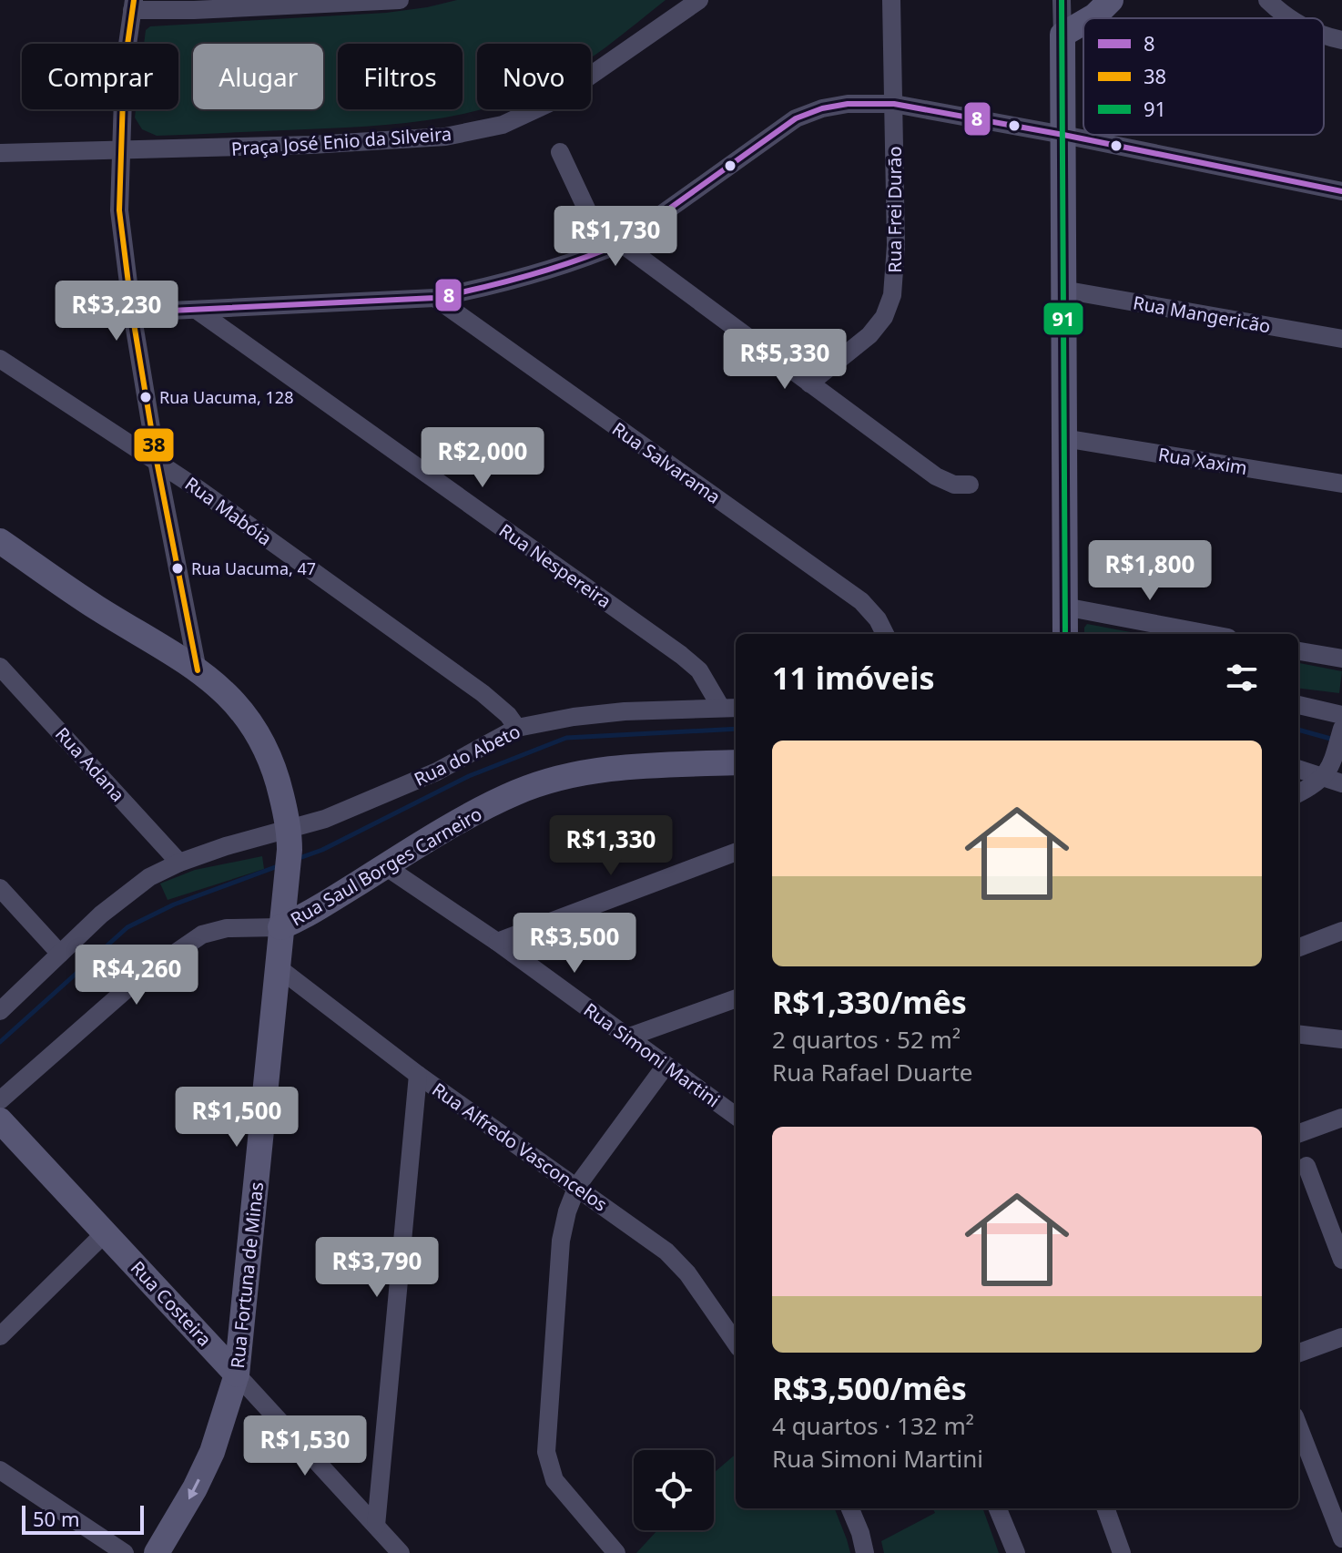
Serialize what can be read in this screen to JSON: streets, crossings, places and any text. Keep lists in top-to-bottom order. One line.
{"streets":{"street":["Praça José Enio da Silveira","Rua Frei Durão","Rua Mangericão","Rua Xaxim","Rua Salvarama","Rua Mabóia","Rua Nespereira","Rua do Abeto","Rua Adana","Rua Saul Borges Carneiro","Rua Simoni Martini","Rua Alfredo Vasconcelos","Rua Fortuna de Minas","Rua Costeira"]},"crossings":[["Rua Mabóia","Rua do Abeto"],["Rua Nespereira","Rua do Abeto"],["Rua do Abeto","Rua Adana"],["Rua do Abeto","Rua Fortuna de Minas"],["Rua Saul Borges Carneiro","Rua Simoni Martini"],["Rua Saul Borges Carneiro","Rua Fortuna de Minas"],["Rua Alfredo Vasconcelos","Rua Fortuna de Minas"],["Rua Fortuna de Minas","Rua Costeira"]],"places":["Rua Uacuma, 128","Rua Uacuma, 47"],"lines":["transit line 38","transit line 91","transit line 8"],"legend":["8","38","91"],"scale_bar":"50 m","page":{"chip":["Comprar","Alugar","Filtros","Novo"],"price":["R$1,730","R$3,230","R$5,330","R$2,000","R$1,800","R$1,330","R$3,500","R$4,260","R$1,500","R$3,790","R$1,530"],"heading":"11 imóveis","list":[{"name":"R$1,330/mês","note":"2 quartos · 52 m² · Rua Rafael Duarte"},{"name":"R$3,500/mês","note":"4 quartos · 132 m² · Rua Simoni Martini"}],"scale":"50 m"}}
